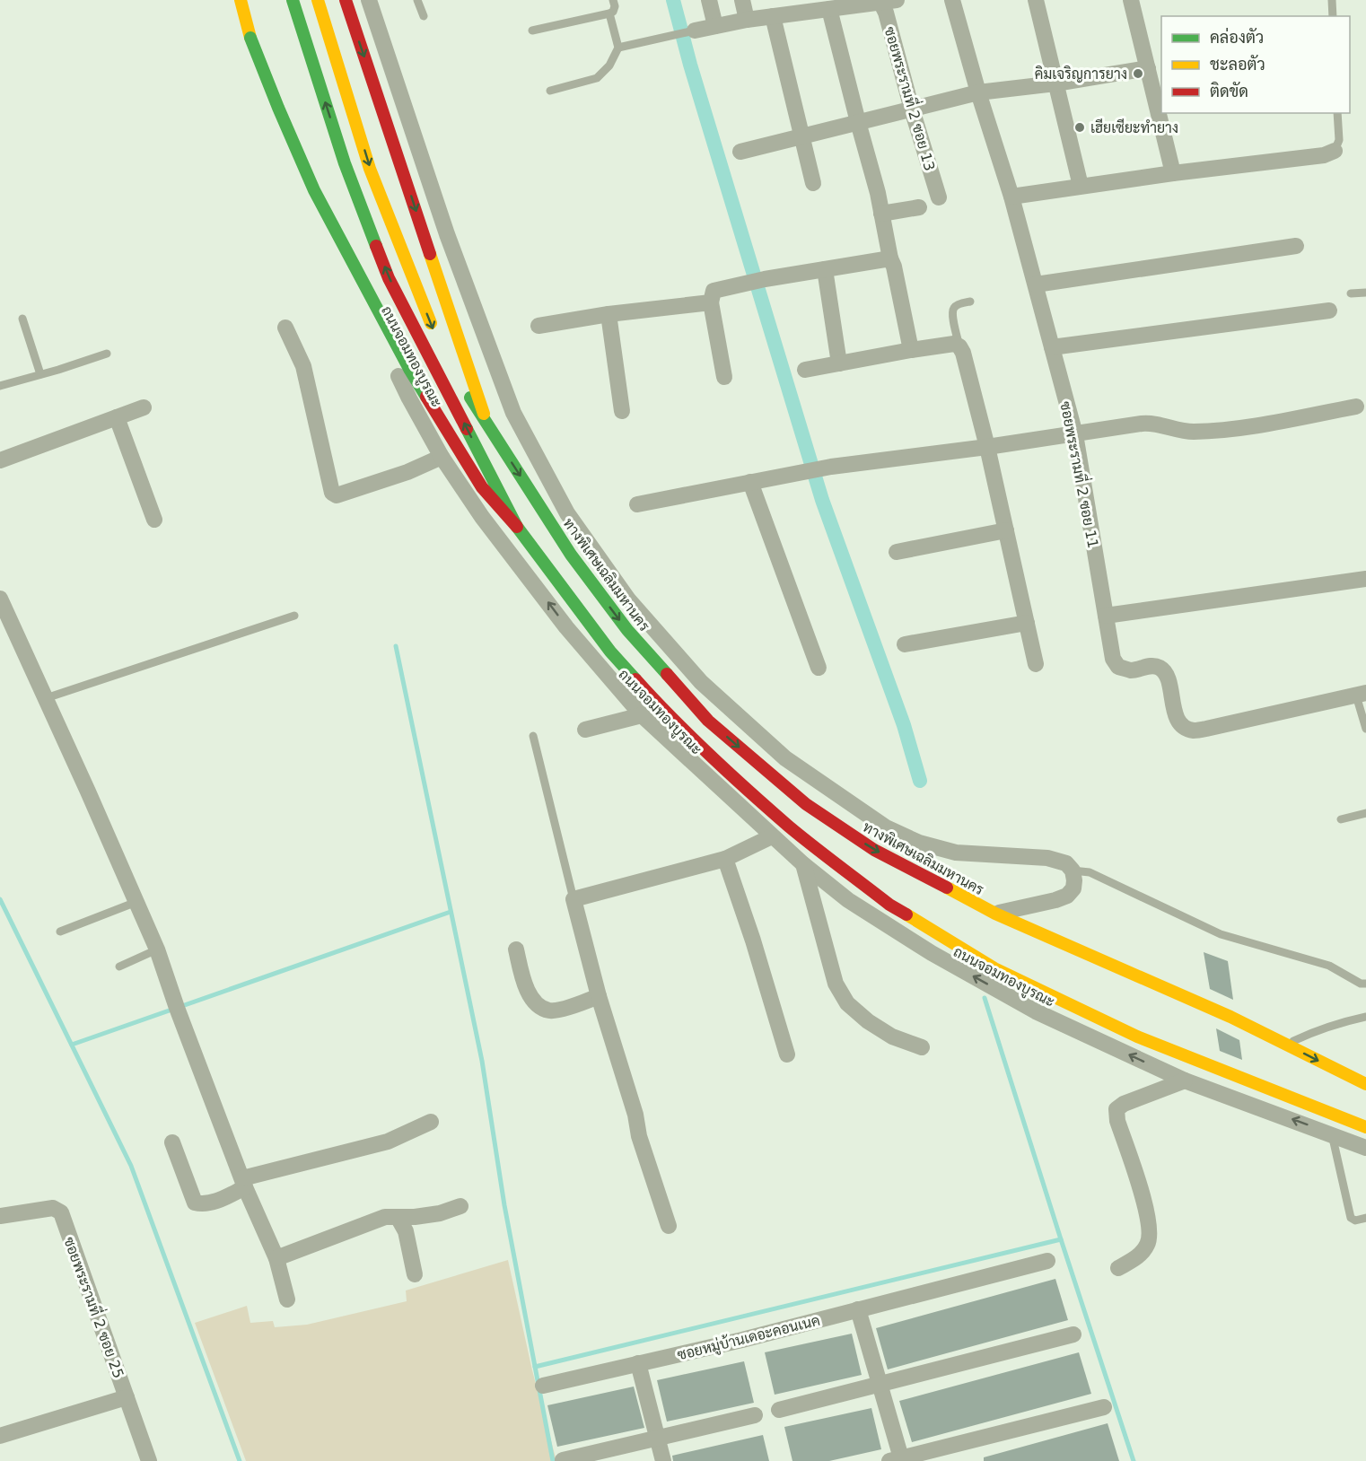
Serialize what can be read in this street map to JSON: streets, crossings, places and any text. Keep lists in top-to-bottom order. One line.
{"streets":{"highway":["ทางพิเศษเฉลิมมหานคร"],"street":["ซอยพระรามที่ 2 ซอย 13","ถนนจอมทองบูรณะ","ซอยพระรามที่ 2 ซอย 11","ซอยพระรามที่ 2 ซอย 25","ซอยหมู่บ้านเดอะคอนเนค"]},"places":["คิมเจริญการยาง","เฮียเซียะทำยาง"],"legend":["คล่องตัว","ชะลอตัว","ติดขัด"]}
